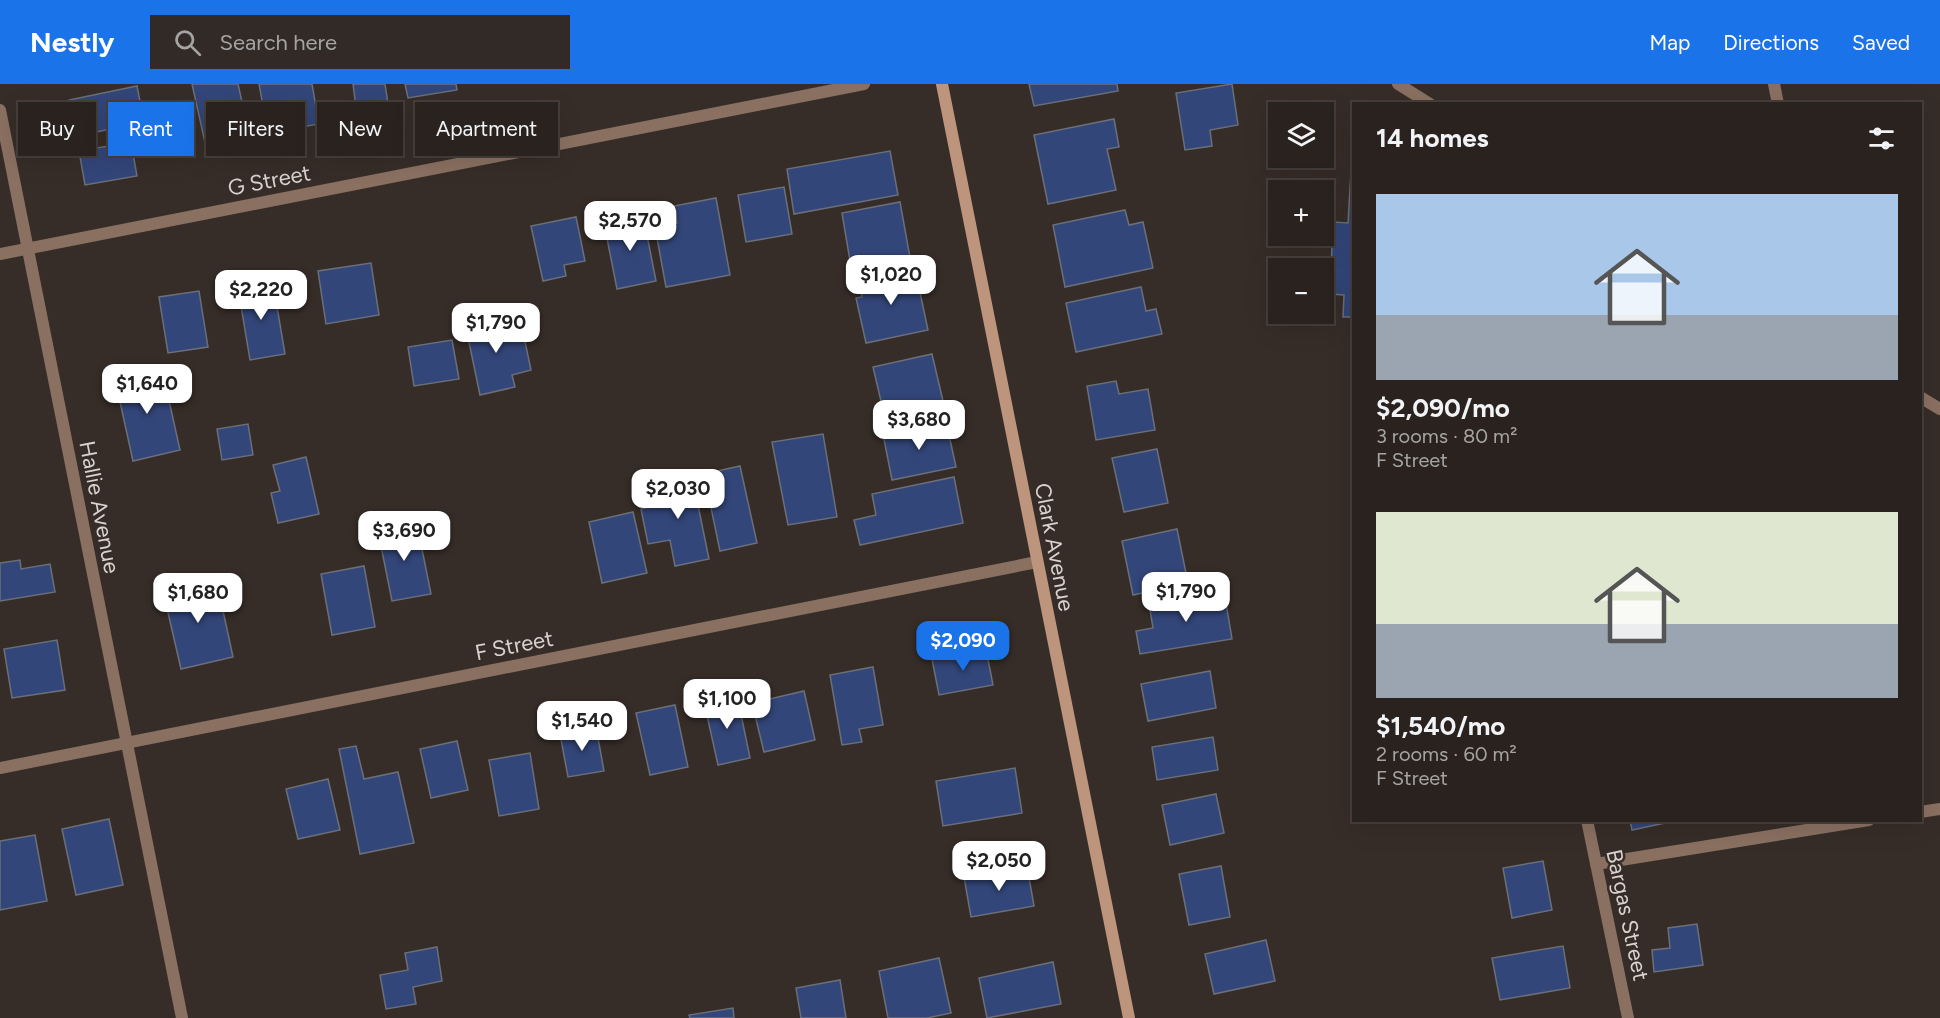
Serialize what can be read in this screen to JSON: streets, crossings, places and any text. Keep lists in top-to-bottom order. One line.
{"streets":{"street":["G Street","Hallie Avenue","Clark Avenue","F Street","Bargas Street"]},"crossings":[["G Street","Hallie Avenue"],["Hallie Avenue","F Street"],["Clark Avenue","F Street"]],"page":{"header":"Nestly","search":"Search here","nav":["Map","Directions","Saved"],"map_buttons":["+","−"],"chip":["Buy","Rent","Filters","New","Apartment"],"heading":"14 homes","list":[{"name":"$2,090/mo","note":"3 rooms · 80 m² · F Street"},{"name":"$1,540/mo","note":"2 rooms · 60 m² · F Street"}],"price":["$2,570","$1,020","$2,220","$1,790","$1,640","$3,680","$2,030","$3,690","$1,790","$1,680","$2,090","$1,100","$1,540","$2,050"]}}
